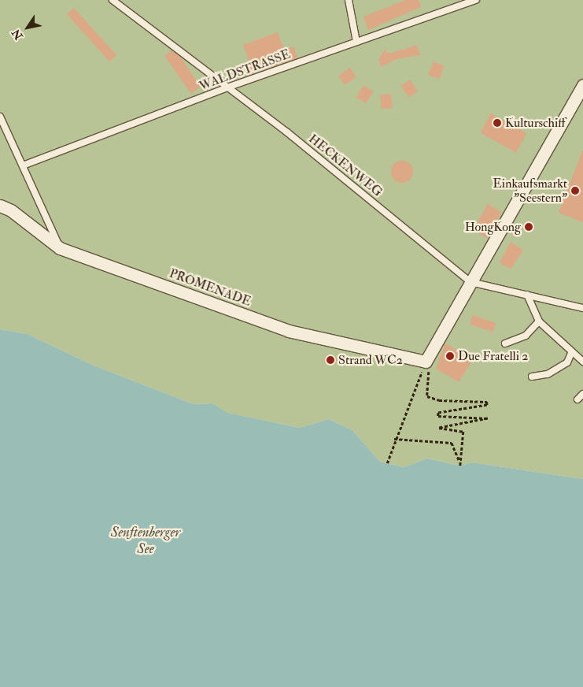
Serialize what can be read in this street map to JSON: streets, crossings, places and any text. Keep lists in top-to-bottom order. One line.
{"streets":{"street":["PROMENADE"],"lane":["WALDSTRASSE","HECKENWEG"]},"crossings":[["WALDSTRASSE","HECKENWEG"]],"water":["Senftenberger See"],"places":["Kulturschiff","Einkaufsmarkt \"Seestern\"","HongKong","Due Fratelli 2","Strand WC2"],"north":"bottom left"}
